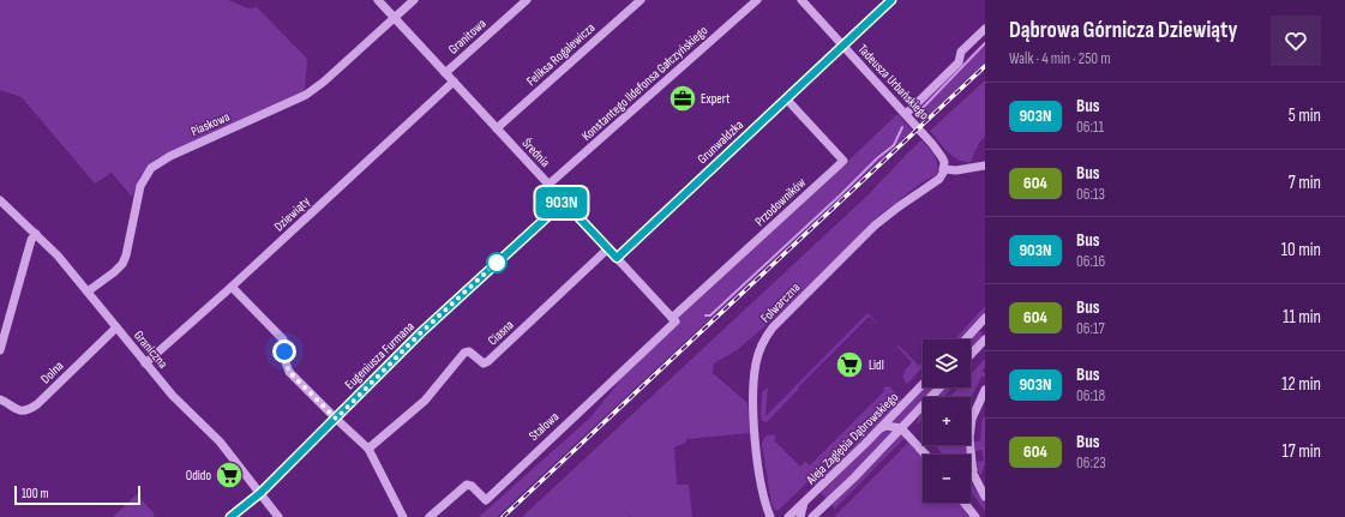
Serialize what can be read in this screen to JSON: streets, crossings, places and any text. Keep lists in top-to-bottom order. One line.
{"streets":{"street":["Granitowa","Feliksa Rogalewicza","Tadeusza Urbańskiego","Konstantego Ildefonsa Gałczyńskiego","Piaskowa","Grunwaldzka","Średnia","Przodowników","Dziewiąty","Folwarczna","Ciasna","Graniczna","Eugeniusza Furmana","Dolna","Stalowa","Aleja Zagłębia Dąbrowskiego"]},"crossings":[["Granitowa","Średnia"],["Feliksa Rogalewicza","Średnia"],["Tadeusza Urbańskiego","Grunwaldzka"],["Tadeusza Urbańskiego","Folwarczna"],["Konstantego Ildefonsa Gałczyńskiego","Średnia"],["Piaskowa","Średnia"],["Piaskowa","Graniczna"],["Grunwaldzka","Średnia"],["Grunwaldzka","Przodowników"],["Średnia","Przodowników"],["Średnia","Dziewiąty"],["Średnia","Ciasna"],["Średnia","Eugeniusza Furmana"],["Średnia","Stalowa"],["Przodowników","Stalowa"],["Dziewiąty","Graniczna"],["Graniczna","Eugeniusza Furmana"],["Graniczna","Dolna"]],"places":{"office":["Expert"],"supermarket":["Lidl","Odido"]},"lines":["bus line 903N"],"scale_bar":"100 m","page":{"on_map":"903N","heading":["Dąbrowa Górnicza Dziewiąty","Walk · 4 min · 250 m"],"list":[{"mark":"903N","name":"Bus","note":"06:11","value":"5 min"},{"mark":"604","name":"Bus","note":"06:13","value":"7 min"},{"mark":"903N","name":"Bus","note":"06:16","value":"10 min"},{"mark":"604","name":"Bus","note":"06:17","value":"11 min"},{"mark":"903N","name":"Bus","note":"06:18","value":"12 min"},{"mark":"604","name":"Bus","note":"06:23","value":"17 min"}],"map_buttons":["+","−"],"scale":"100 m"}}
